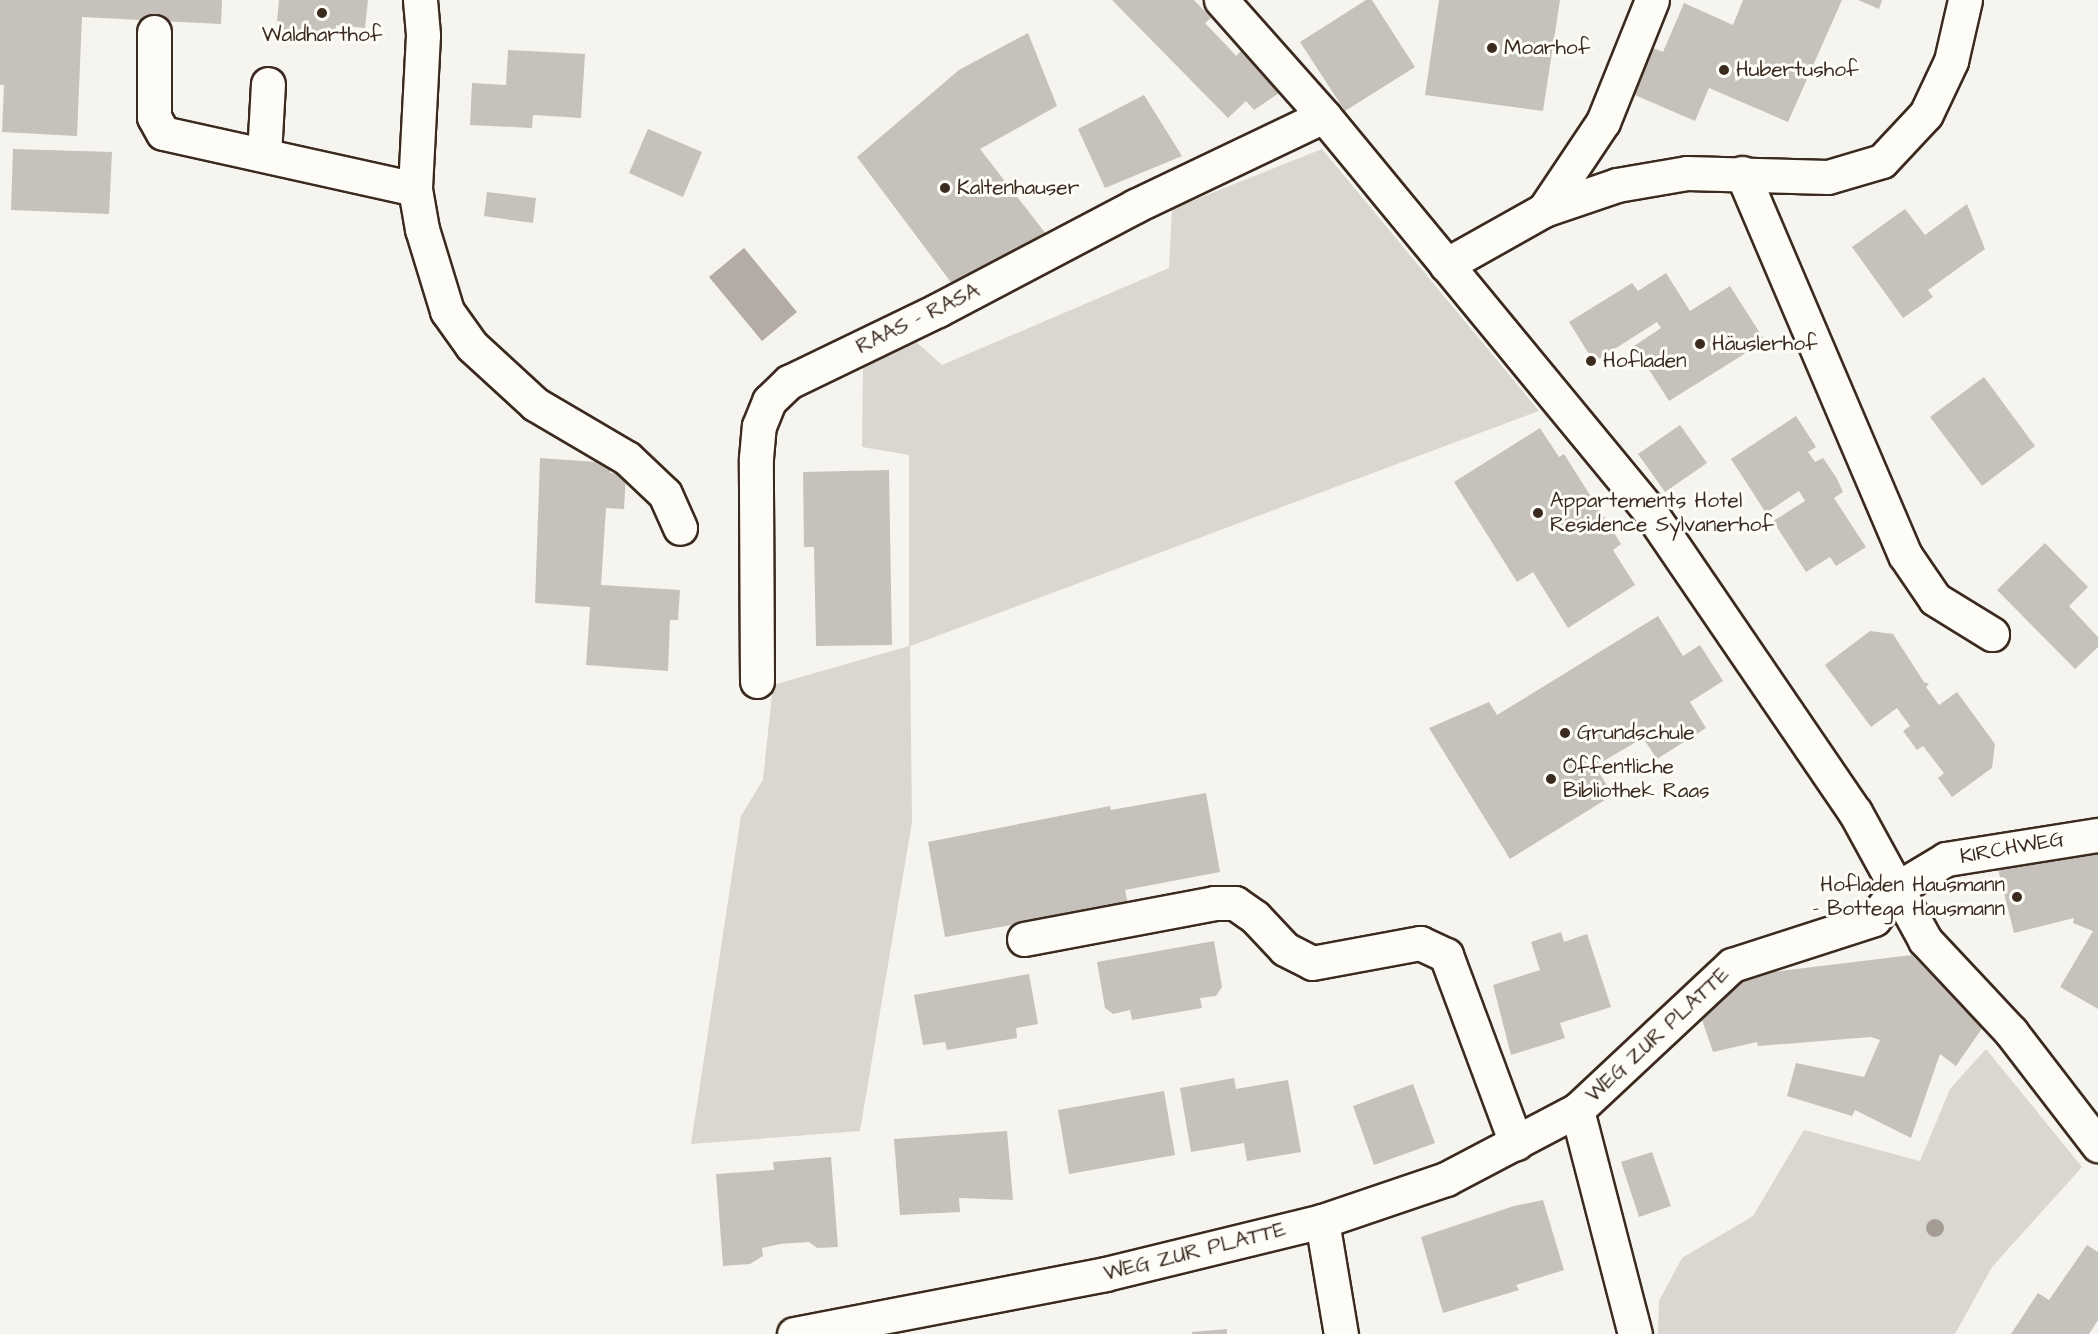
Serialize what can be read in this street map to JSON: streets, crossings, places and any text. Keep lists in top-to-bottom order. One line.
{"streets":{"street":["RAAS - RASA","KIRCHWEG","WEG ZUR PLATTE"]},"crossings":[["KIRCHWEG","WEG ZUR PLATTE"]],"places":["Waldharthof","Moarhof","Hubertushof","Kaltenhauser","Häuslerhof","Hofladen","Appartements Hotel Residence Sylvanerhof","Grundschule","Öffentliche Bibliothek Raas","Hofladen Hausmann - Bottega Hausmann"]}
